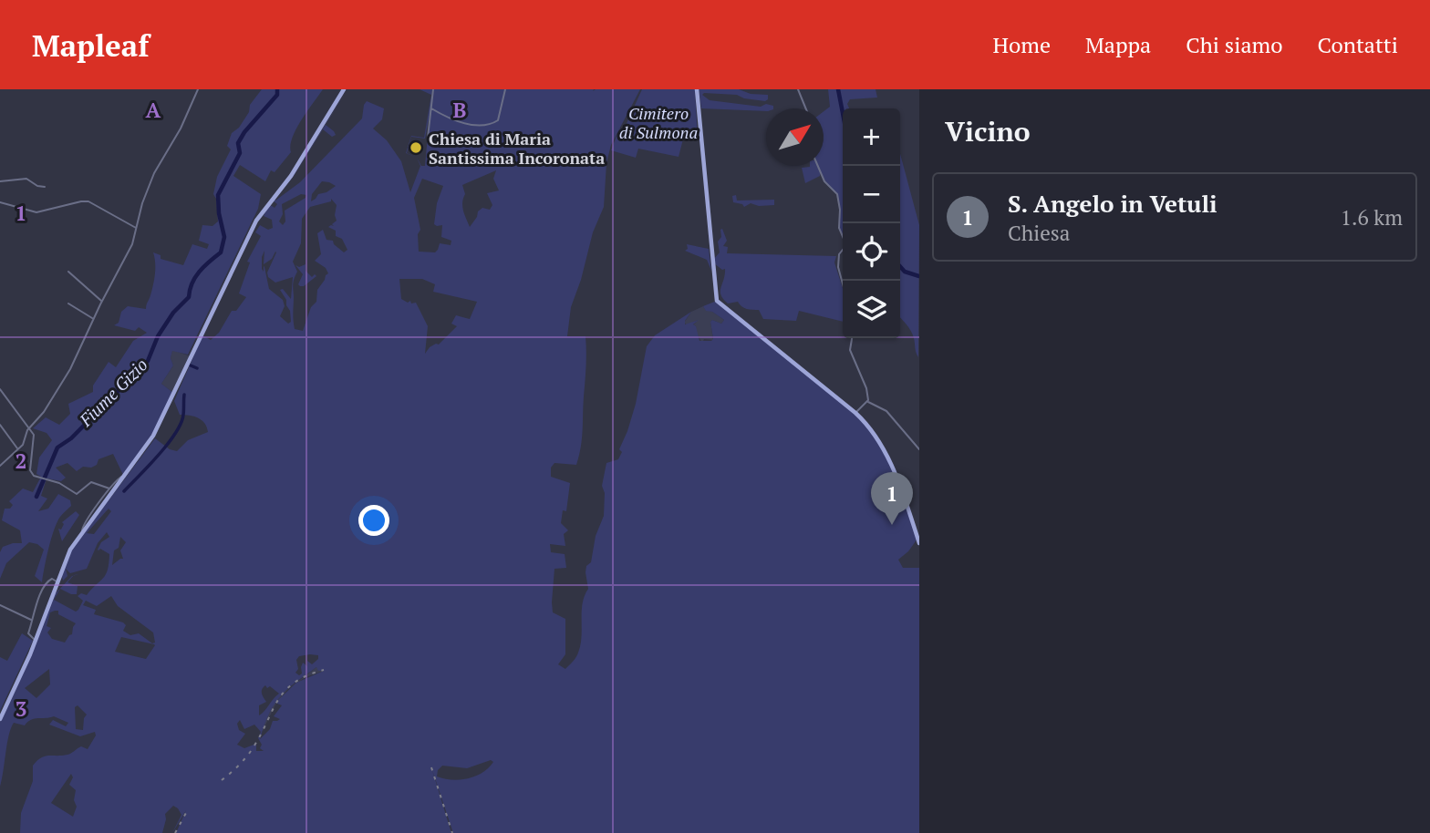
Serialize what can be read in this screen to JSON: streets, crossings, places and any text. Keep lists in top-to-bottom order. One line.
{"water":["Fiume Gizio"],"parks":["Cimitero di Sulmona"],"places":["Chiesa di Maria Santissima Incoronata"],"north":"top right","page":{"header":"Mapleaf","nav":["Home","Mappa","Chi siamo","Contatti"],"heading":"Vicino","map_buttons":["+","−"],"list":[{"mark":"1","name":"S. Angelo in Vetuli","note":"Chiesa","value":"1.6 km"}],"pins":"1"},"grid":{"columns":["A","B"],"rows":["1","2","3"]}}
